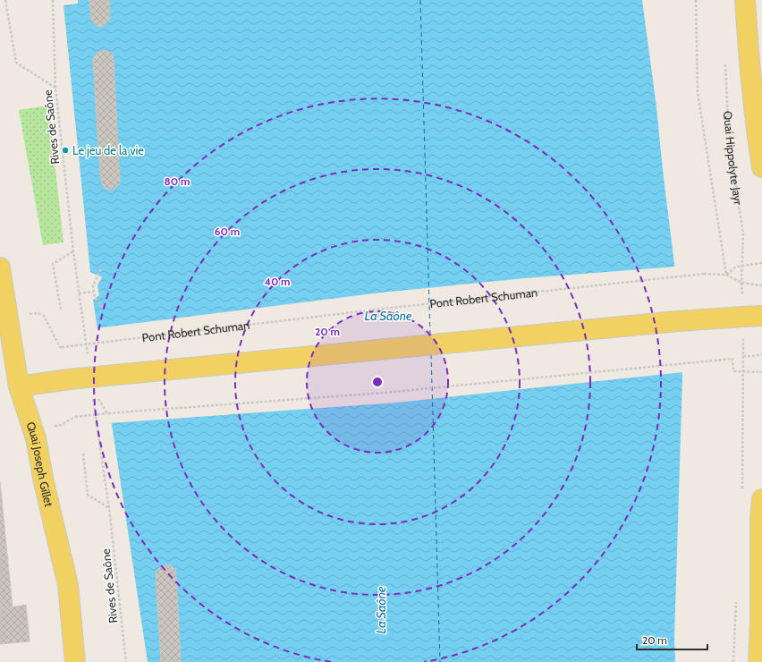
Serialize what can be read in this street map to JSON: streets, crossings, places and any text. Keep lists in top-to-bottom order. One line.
{"streets":{"main road":["Quai Joseph Gillet"],"path":["Rives de Saône","Quai Hippolyte Jayr","Pont Robert Schuman"]},"crossings":[["Quai Hippolyte Jayr","Pont Robert Schuman"],["Pont Robert Schuman","Quai Joseph Gillet"]],"water":["La Saône"],"places":["Le jeu de la vie"],"scale_bar":"20 m","rings":["80 m","60 m","40 m","20 m"]}
